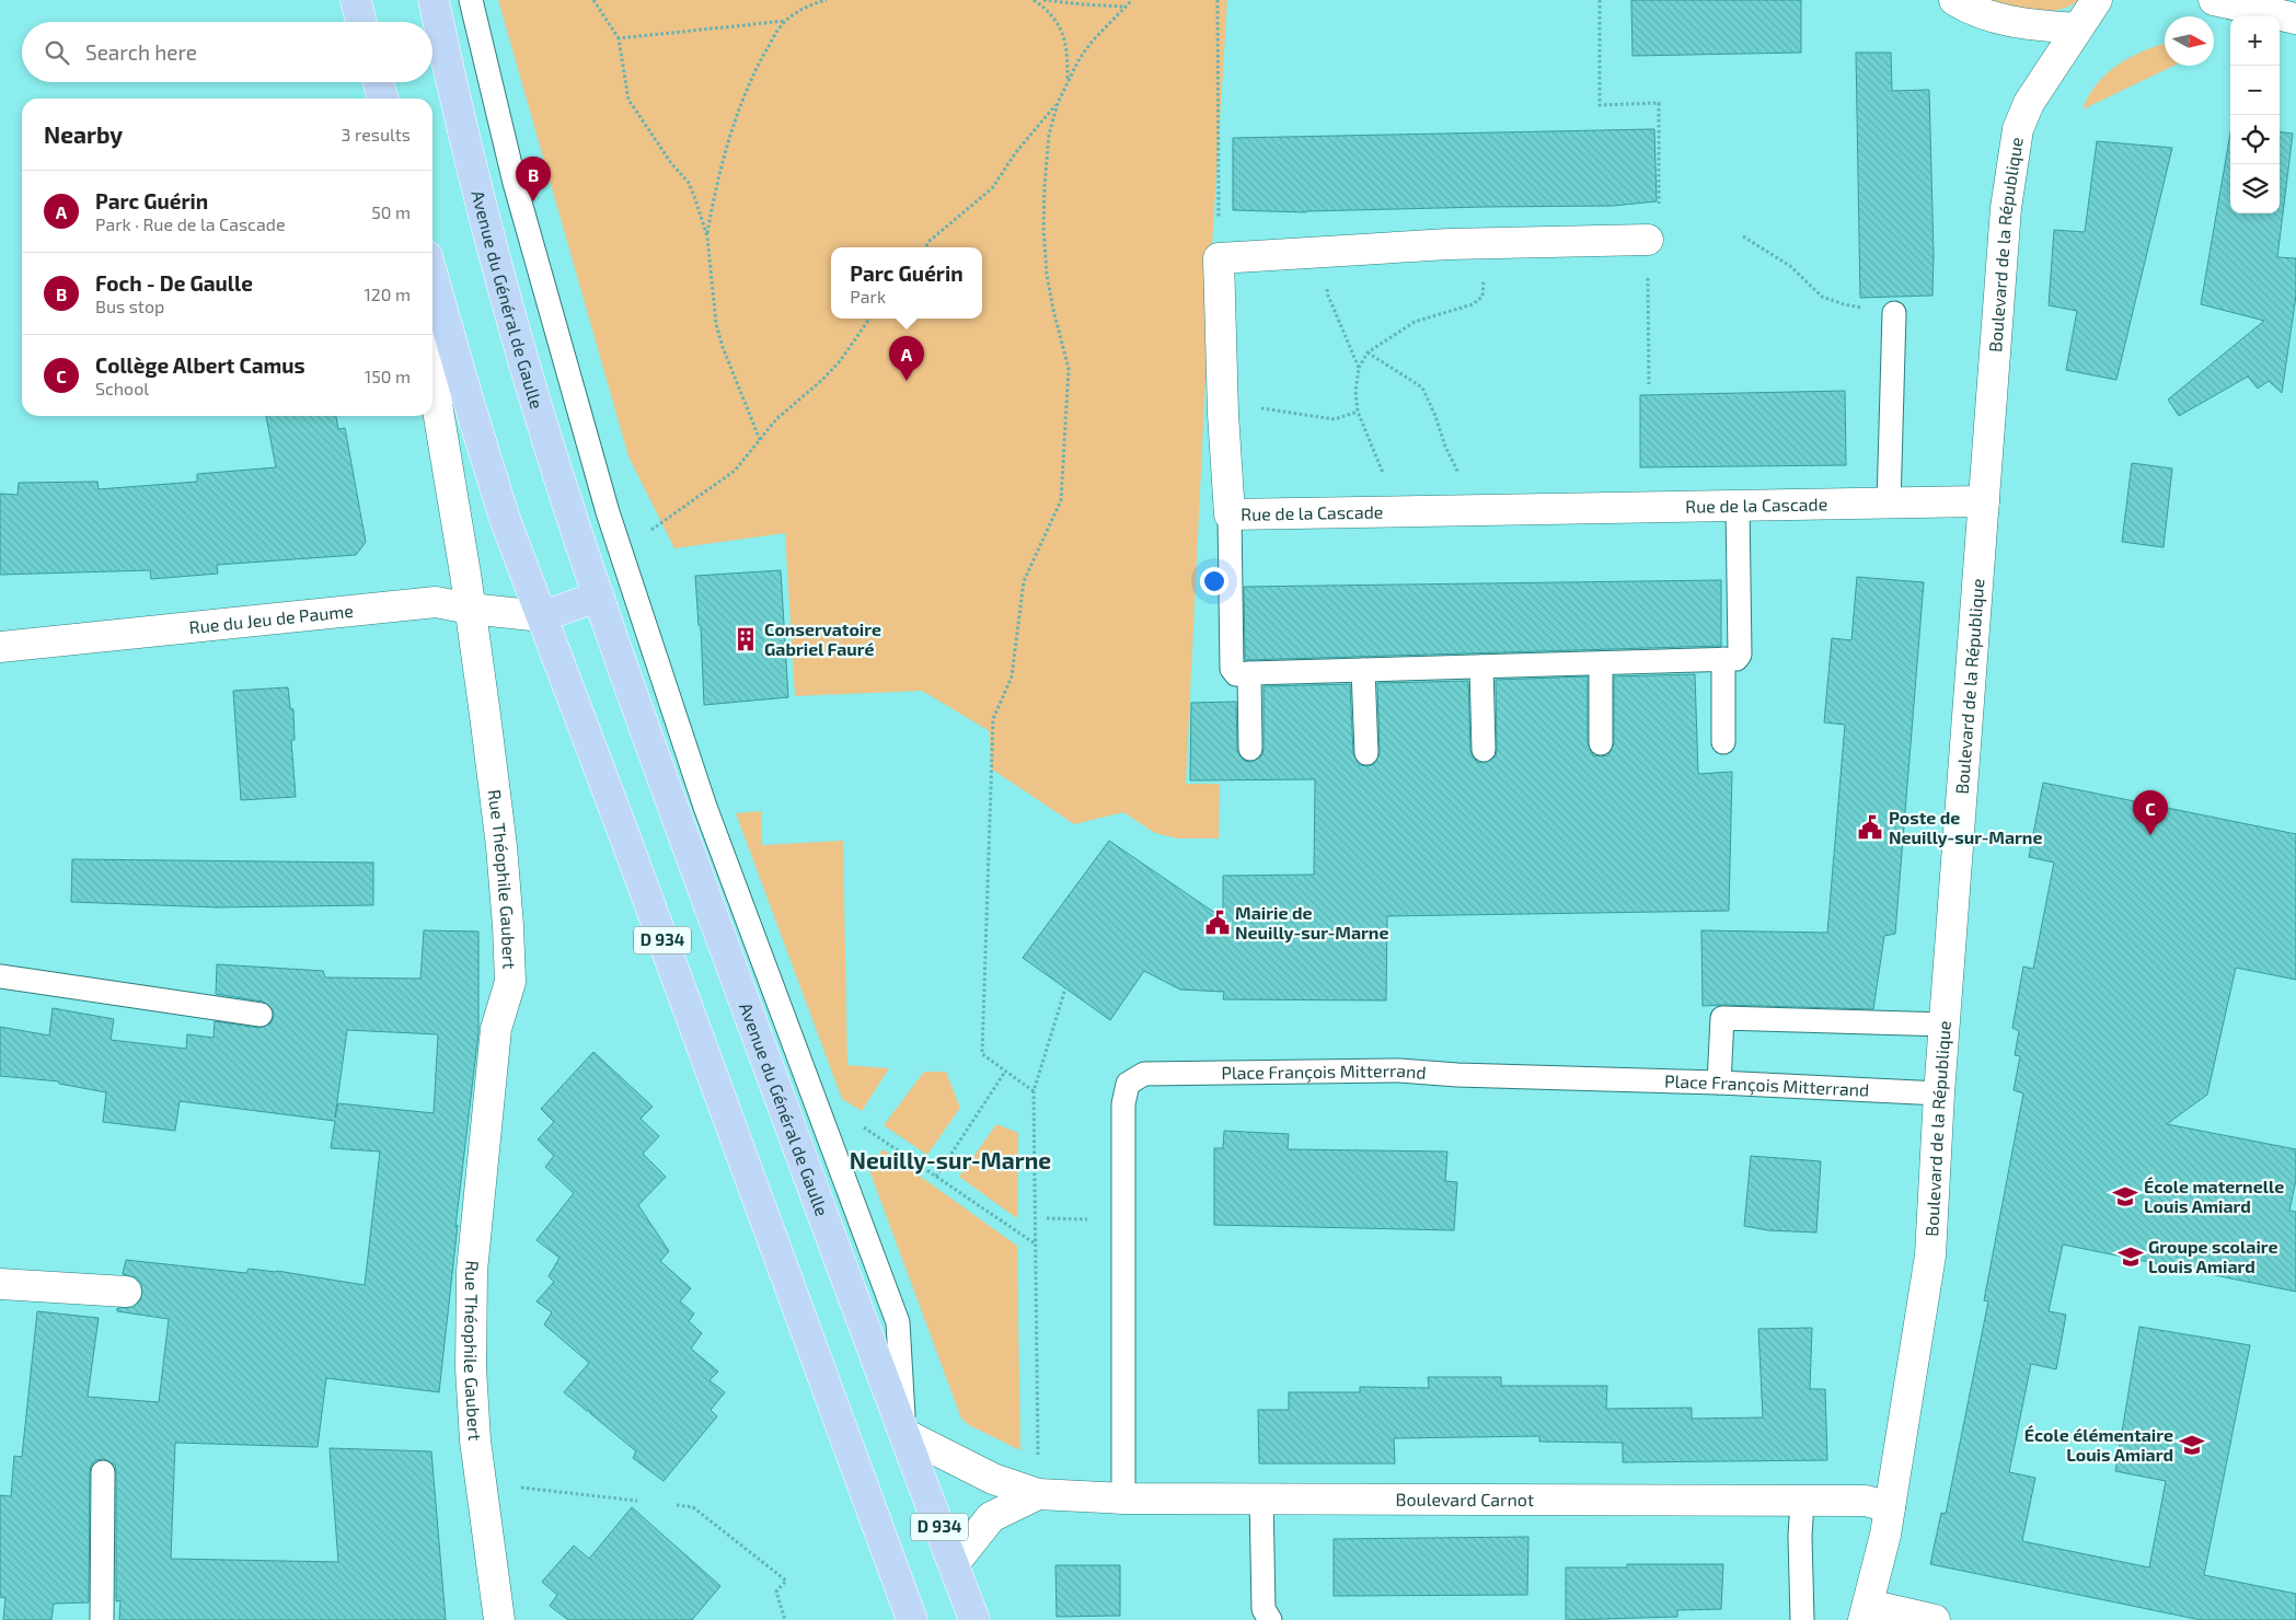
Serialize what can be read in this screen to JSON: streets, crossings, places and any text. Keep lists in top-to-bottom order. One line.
{"streets":{"main road":["Avenue du Général de Gaulle","D 934"],"street":["Boulevard de la République","Rue de la Cascade","Rue du Jeu de Paume","Rue Théophile Gaubert","Boulevard Carnot"],"lane":["Place François Mitterrand"]},"crossings":[["Boulevard de la République","Rue de la Cascade"],["Boulevard de la République","Place François Mitterrand"],["Boulevard de la République","Boulevard Carnot"],["Avenue du Général de Gaulle","Boulevard Carnot"],["Rue du Jeu de Paume","Rue Théophile Gaubert"],["Rue du Jeu de Paume","D 934"],["Place François Mitterrand","Boulevard Carnot"]],"districts":["Neuilly-sur-Marne"],"places":{"building":["Conservatoire Gabriel Fauré"],"public building":["Poste de Neuilly-sur-Marne","Mairie de Neuilly-sur-Marne"],"school or university":["École maternelle Louis Amiard","Groupe scolaire Louis Amiard","École élémentaire Louis Amiard"]},"north":"right","page":{"map_buttons":["+","−"],"search":"Search here","heading":["Nearby","3 results"],"pins":["B","A","C"],"list":[{"mark":"A","name":"Parc Guérin","note":"Park · Rue de la Cascade","value":"50 m"},{"mark":"B","name":"Foch - De Gaulle","note":"Bus stop","value":"120 m"},{"mark":"C","name":"Collège Albert Camus","note":"School","value":"150 m"}],"popup":["Parc Guérin","Park"]}}
